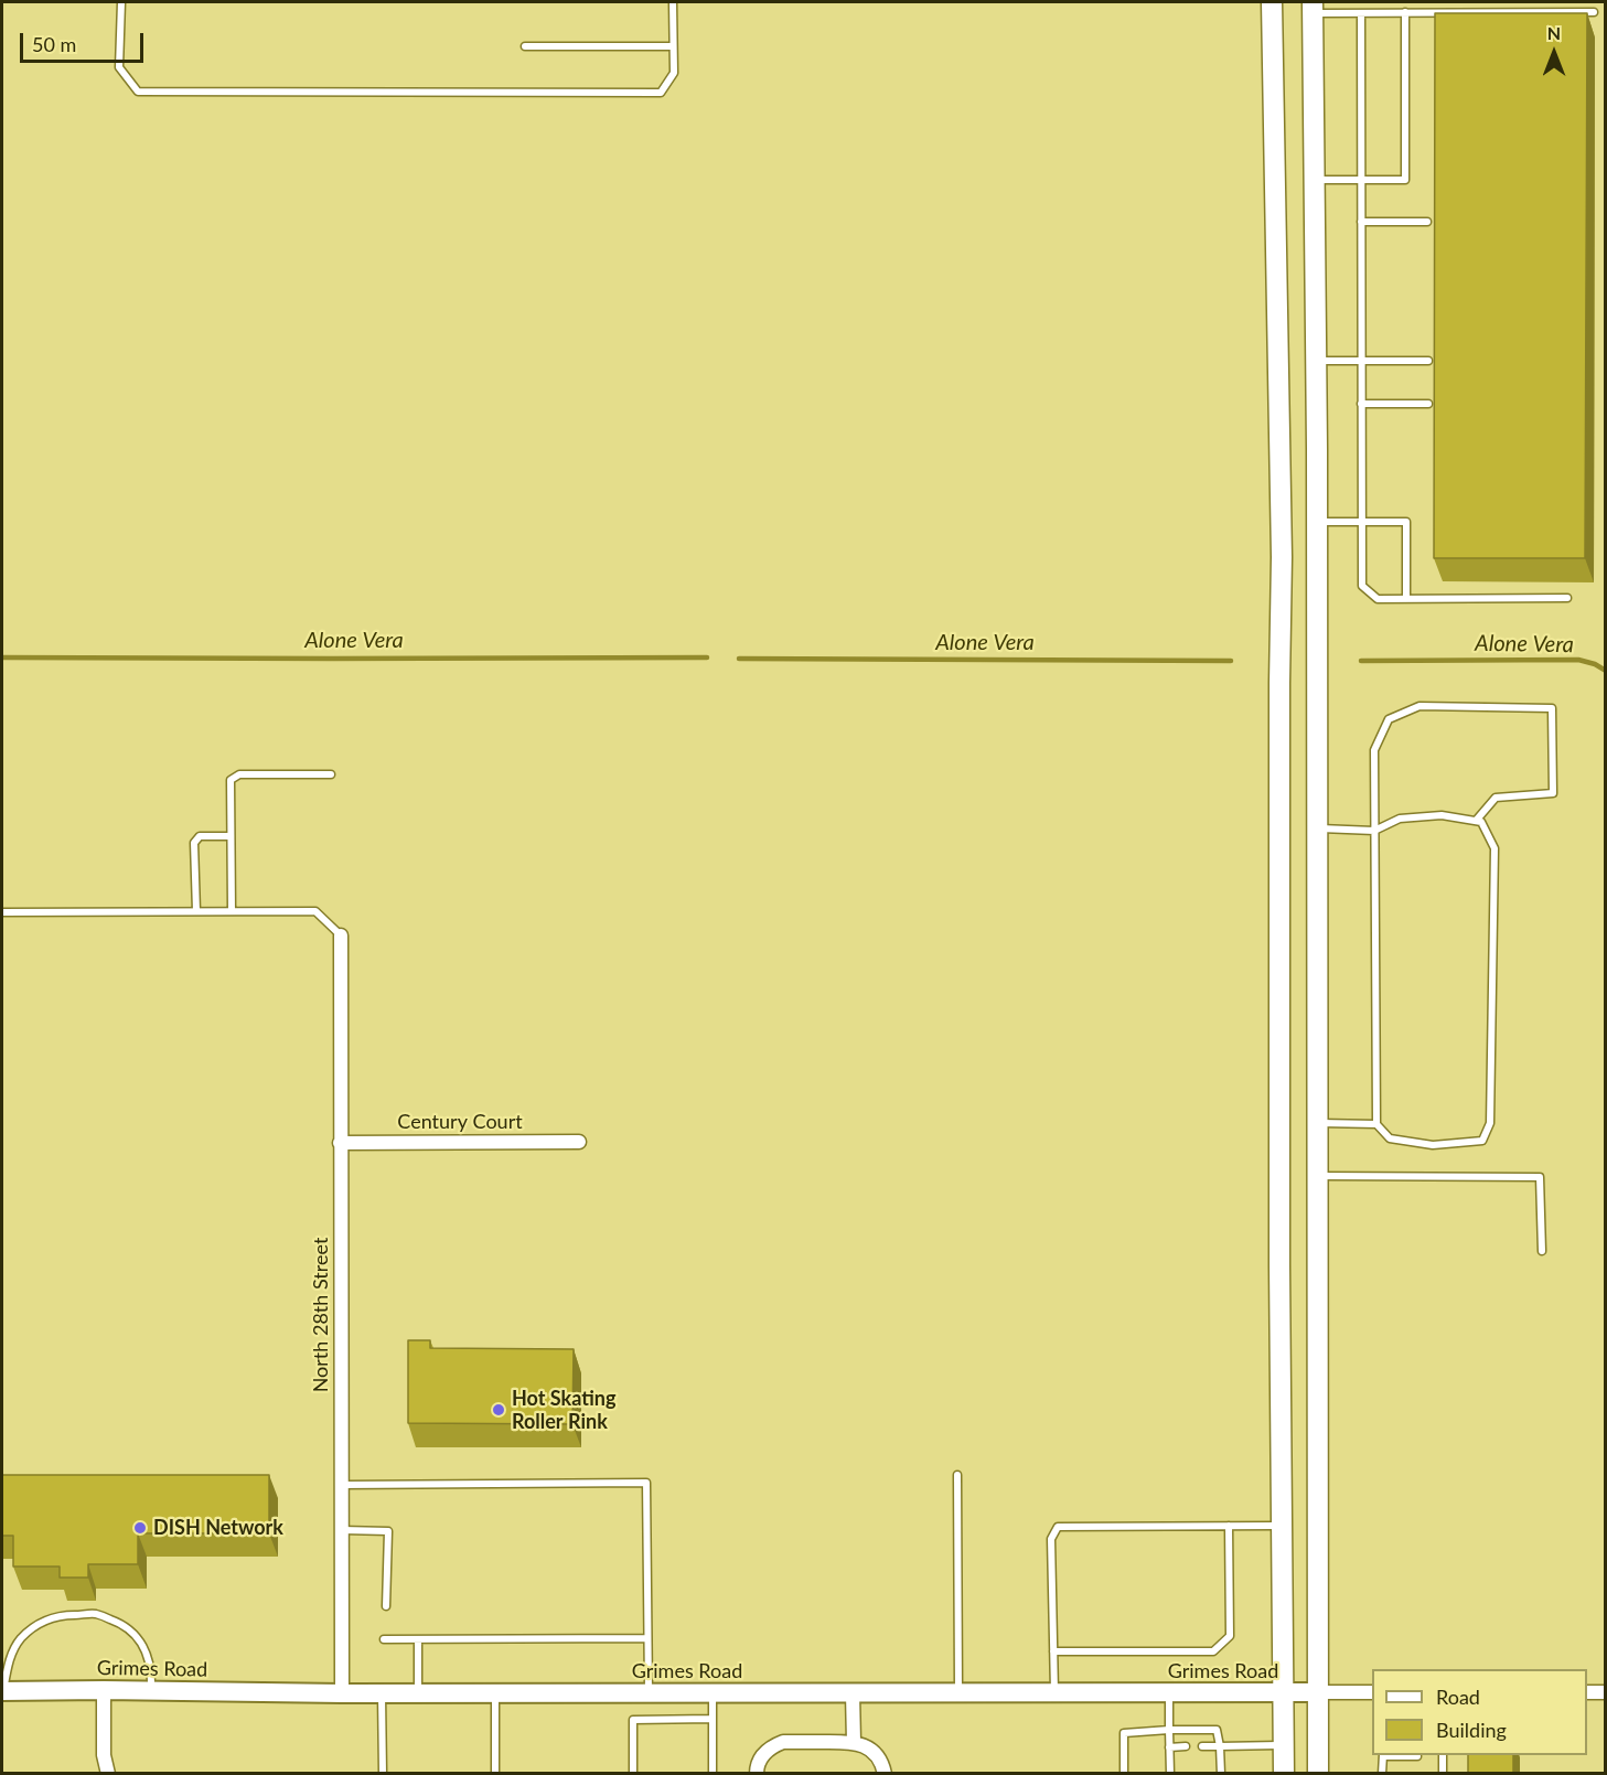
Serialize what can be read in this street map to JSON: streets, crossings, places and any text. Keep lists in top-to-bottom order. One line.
{"streets":{"street":["Century Court","North 28th Street","Grimes Road"]},"crossings":[["Century Court","North 28th Street"],["North 28th Street","Grimes Road"]],"water":["Alone Vera"],"places":["Hot Skating Roller Rink","DISH Network"],"legend":["Road","Building"],"scale_bar":"50 m","north":"top"}
